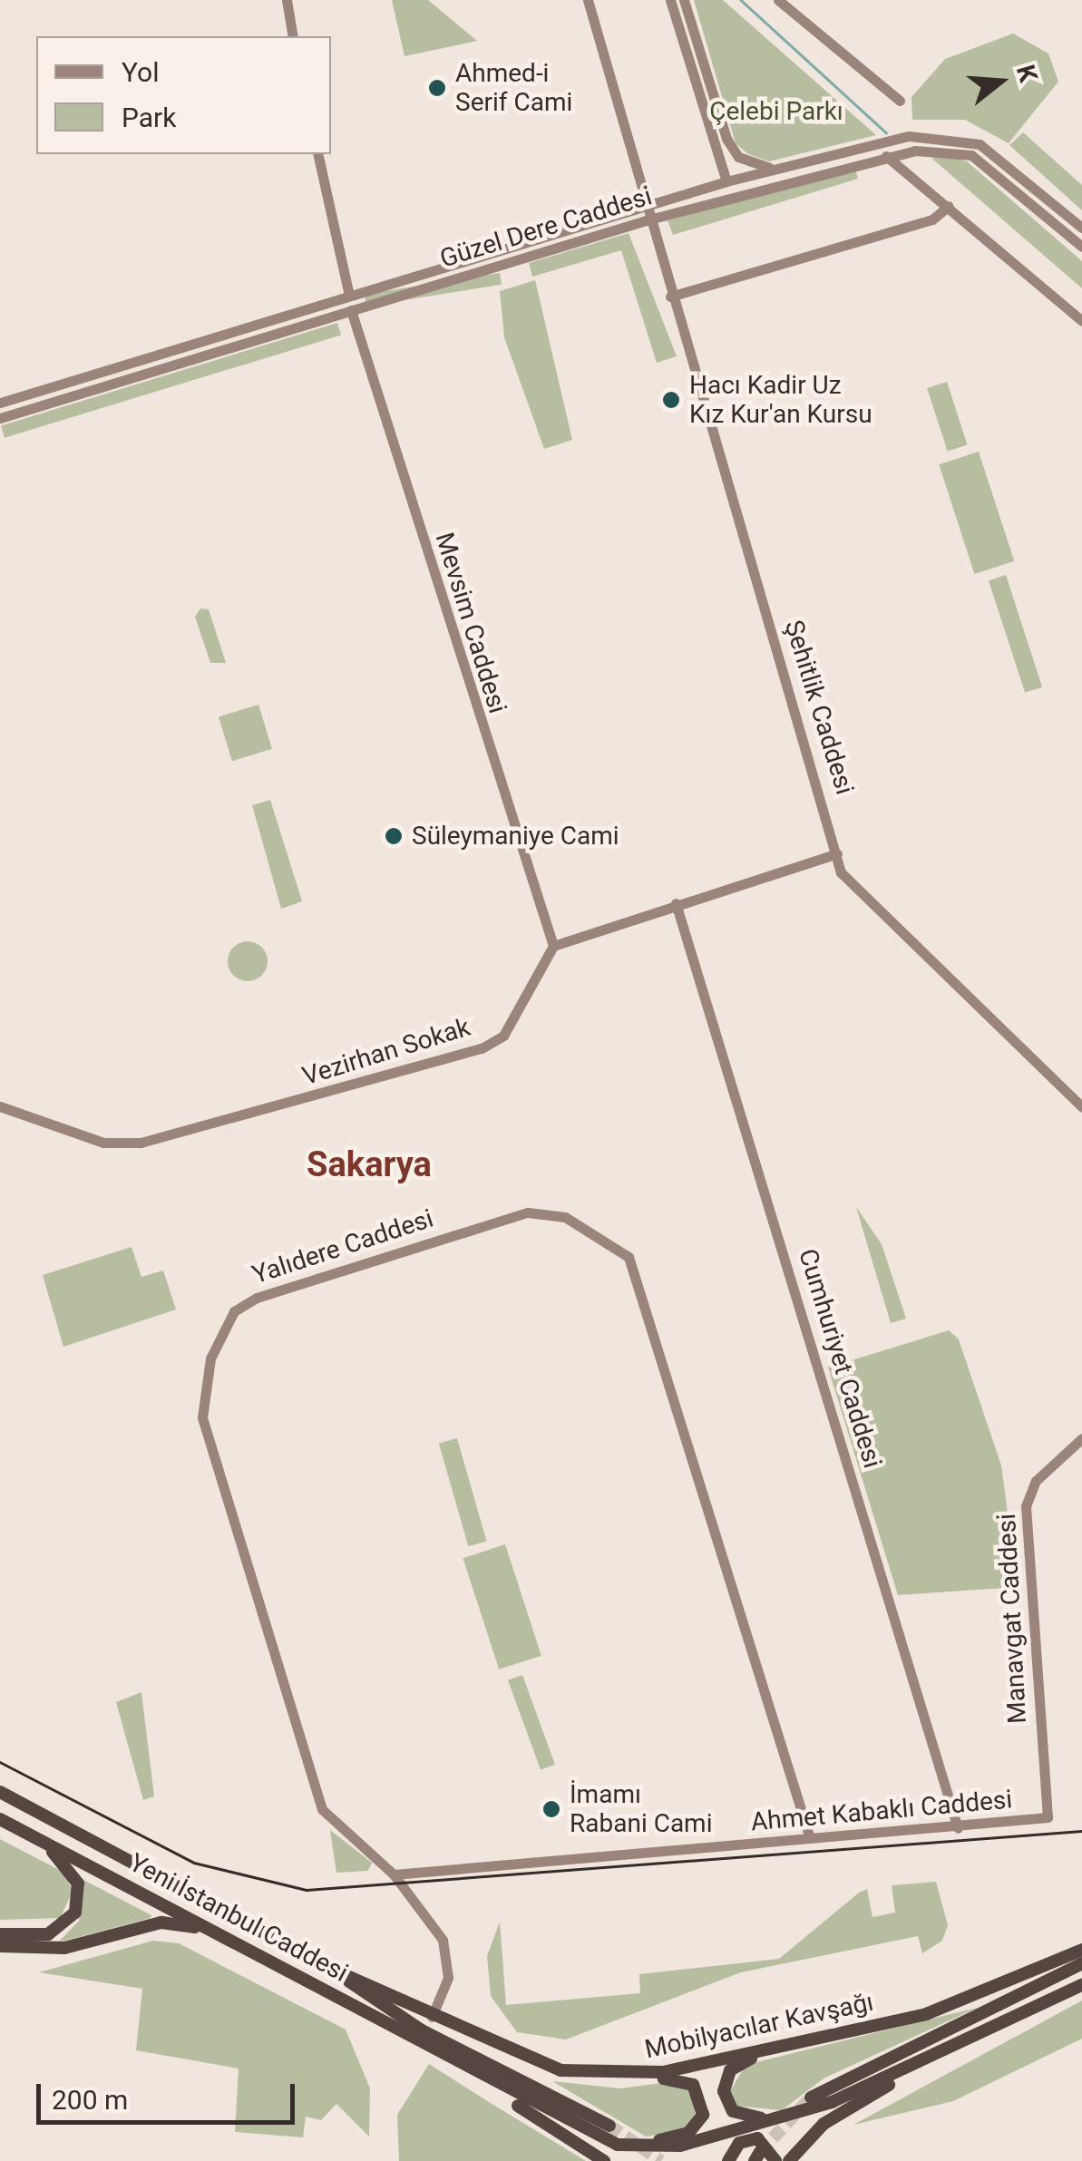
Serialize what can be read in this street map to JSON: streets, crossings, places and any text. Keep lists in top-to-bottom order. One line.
{"streets":{"highway":["Yeni İstanbul Caddesi","Mobilyacılar Kavşağı"],"street":["Güzel Dere Caddesi","Mevsim Caddesi","Şehitlik Caddesi","Vezirhan Sokak","Yalıdere Caddesi","Cumhuriyet Caddesi","Manavgat Caddesi","Ahmet Kabaklı Caddesi"]},"crossings":[["Güzel Dere Caddesi","Mevsim Caddesi"],["Güzel Dere Caddesi","Şehitlik Caddesi"],["Mevsim Caddesi","Vezirhan Sokak"],["Yalıdere Caddesi","Ahmet Kabaklı Caddesi"],["Yalıdere Caddesi","Mobilyacılar Kavşağı"],["Cumhuriyet Caddesi","Ahmet Kabaklı Caddesi"],["Manavgat Caddesi","Ahmet Kabaklı Caddesi"],["Yeni İstanbul Caddesi","Mobilyacılar Kavşağı"]],"districts":["Sakarya"],"parks":["Çelebi Parkı"],"places":["Ahmed-i Serif Cami","Hacı Kadir Uz Kız Kur'an Kursu","Süleymaniye Cami","İmamı Rabani Cami"],"legend":["Yol","Park"],"scale_bar":"200 m","north":"right"}
